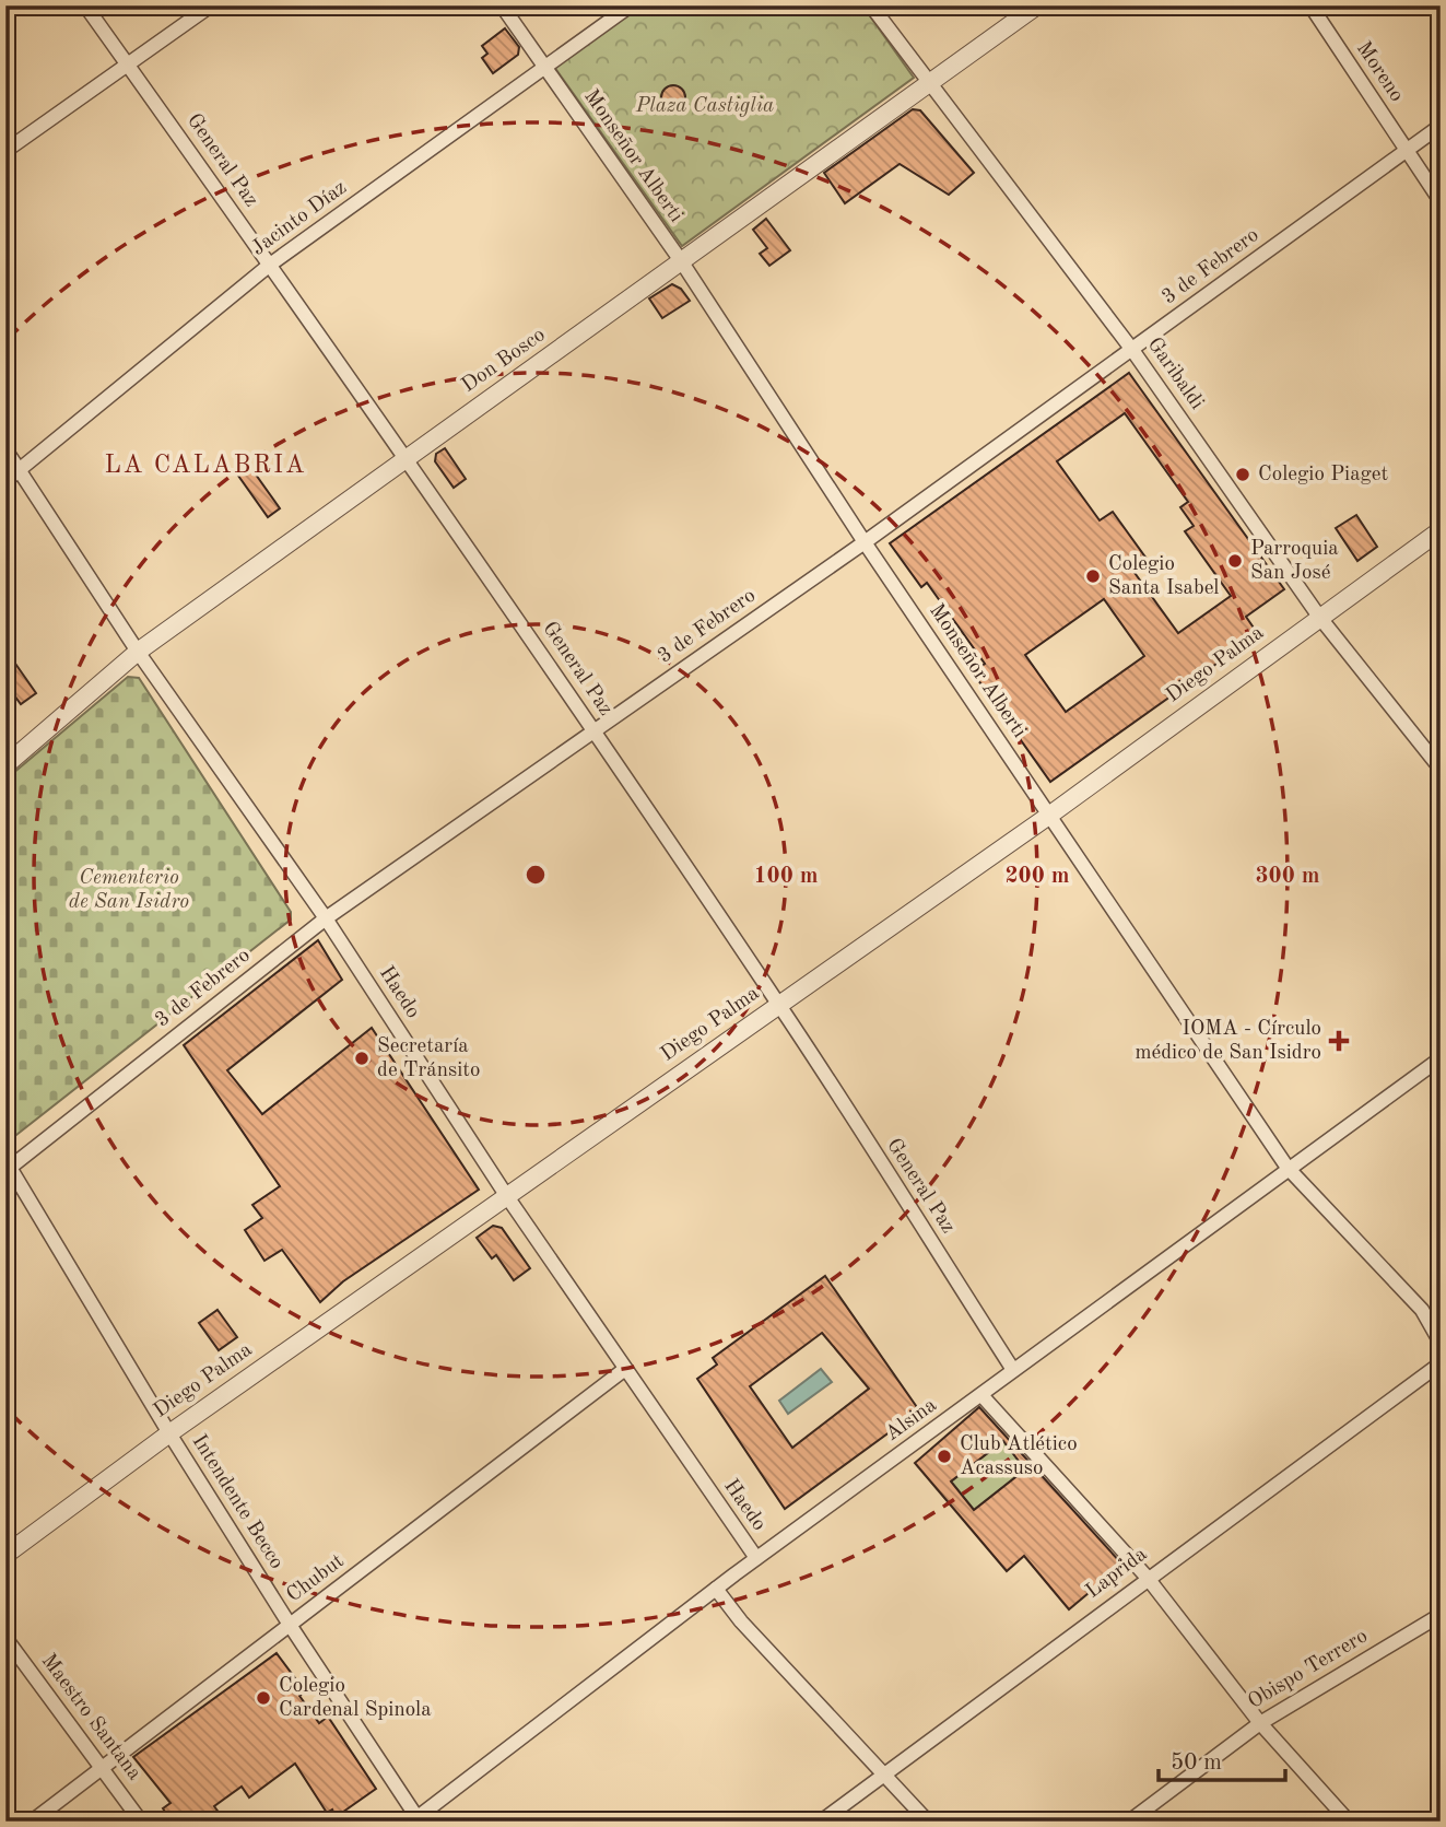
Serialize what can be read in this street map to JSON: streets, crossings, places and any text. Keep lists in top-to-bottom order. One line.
{"streets":{"street":["Moreno","Monseñor Alberti","General Paz","Jacinto Díaz","3 de Febrero","Don Bosco","Garibaldi","Diego Palma","Haedo","Alsina","Intendente Becco","Laprida","Chubut","Obispo Terrero","Maestro Santana"]},"crossings":[["Moreno","3 de Febrero"],["Monseñor Alberti","Jacinto Díaz"],["Monseñor Alberti","3 de Febrero"],["Monseñor Alberti","Don Bosco"],["Monseñor Alberti","Diego Palma"],["Monseñor Alberti","Alsina"],["General Paz","Jacinto Díaz"],["General Paz","3 de Febrero"],["General Paz","Don Bosco"],["General Paz","Diego Palma"],["General Paz","Alsina"],["Jacinto Díaz","Haedo"],["3 de Febrero","Garibaldi"],["3 de Febrero","Haedo"],["3 de Febrero","Intendente Becco"],["Don Bosco","Garibaldi"],["Don Bosco","Haedo"],["Garibaldi","Diego Palma"],["Diego Palma","Haedo"],["Diego Palma","Intendente Becco"],["Haedo","Alsina"],["Haedo","Chubut"],["Alsina","Intendente Becco"],["Intendente Becco","Chubut"],["Chubut","Maestro Santana"]],"districts":["LA CALABRIA"],"parks":["Plaza Castiglia","Cementerio de San Isidro"],"places":{"other":["Colegio Piaget","Parroquia San José","Colegio Santa Isabel","Secretaría de Tránsito","Club Atlético Acassuso","Colegio Cardenal Spinola"],"health":["IOMA - Círculo médico de San Isidro"]},"scale_bar":"50 m","rings":["100 m","200 m","300 m"]}
